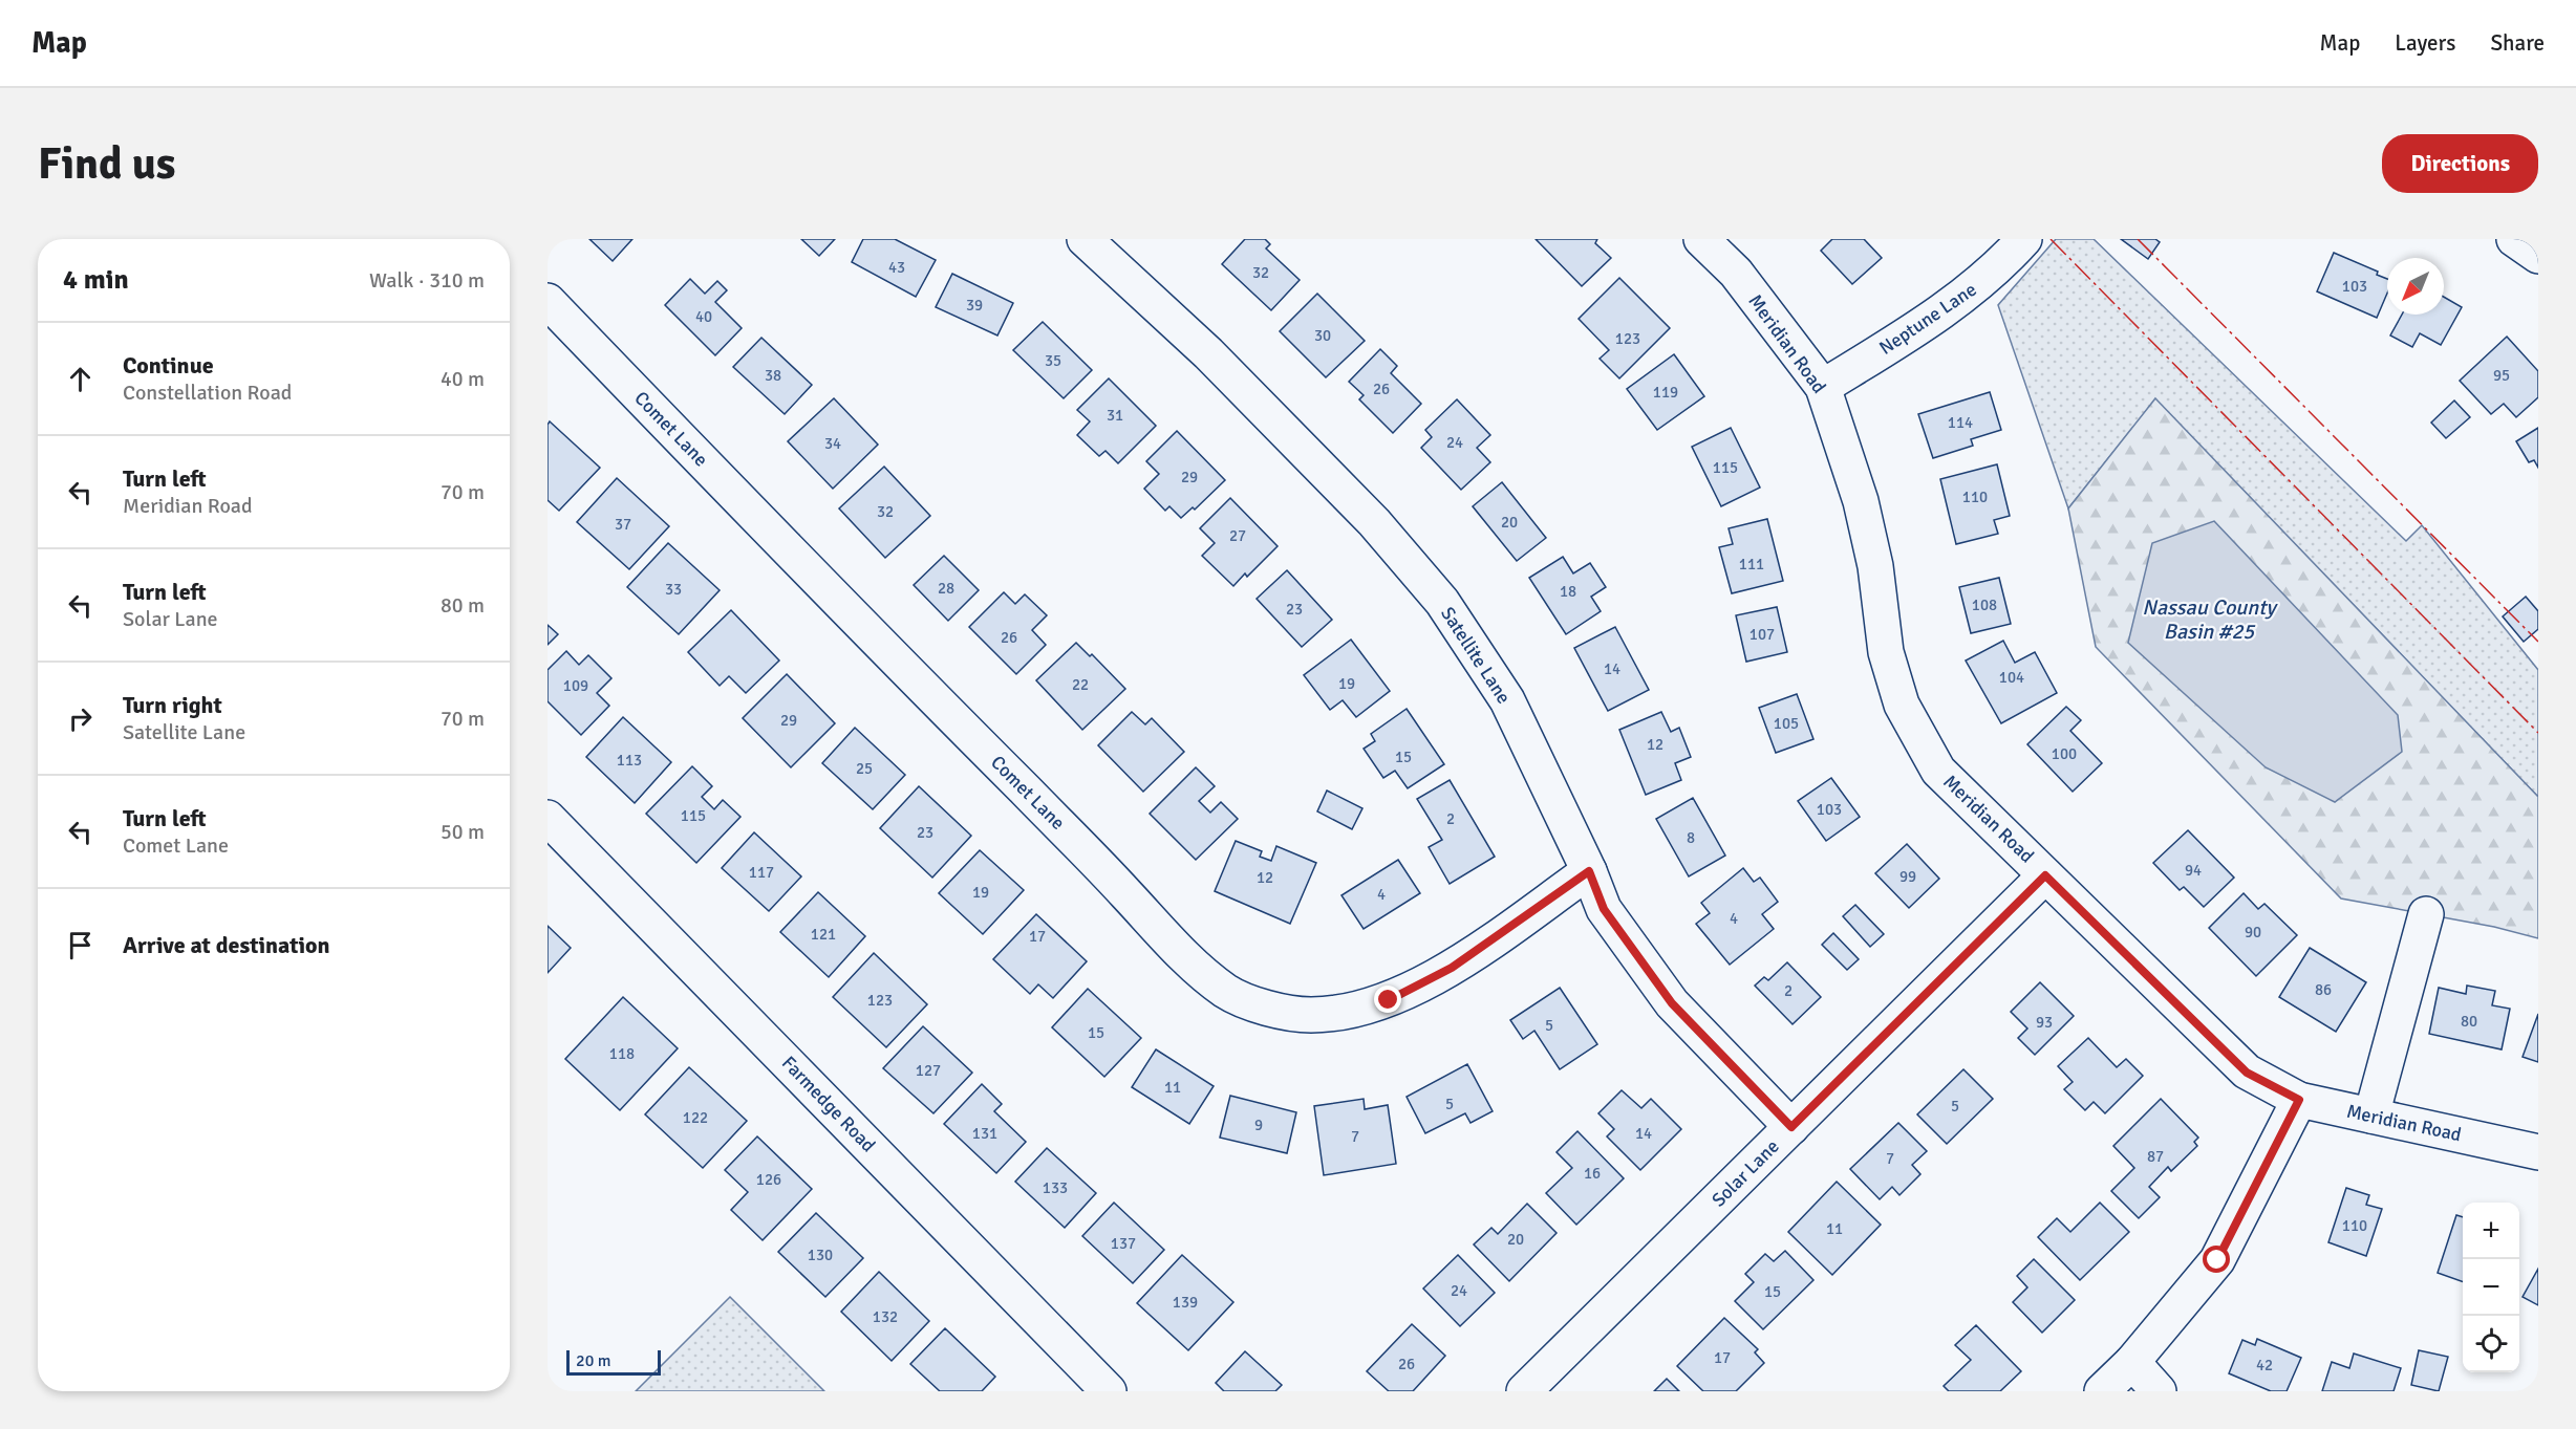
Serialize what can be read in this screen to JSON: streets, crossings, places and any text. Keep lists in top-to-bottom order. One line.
{"streets":{"street":["Neptune Lane","Meridian Road","Comet Lane","Satellite Lane","Farmedge Road","Solar Lane"]},"crossings":[["Neptune Lane","Meridian Road"],["Meridian Road","Solar Lane"],["Comet Lane","Satellite Lane"],["Satellite Lane","Solar Lane"]],"water":["Nassau County Basin #25"],"house_numbers":["43","32","103","39","40","30","123","35","38","95","26","119","31","114","24","34","115","29","110","32","20","37","27","111","28","33","18","108","23","107","26","14","104","19","22","109","29","105","12","100","15","113","25","103","115","2","23","8","94","117","99","12","19","4","4","90","121","17","86","2","123","80","93","5","15","118","127","11","5","5","122","9","131","14","7","87","7","16","126","133","110","11","20","137","130","24","15","139","132","17","26","42"],"scale_bar":"20 m","north":"bottom left","page":{"header":"Map","nav":["Map","Layers","Share"],"buttons":"Directions","title":"Find us","heading":["4 min","Walk · 310 m"],"list":[["Continue","Constellation Road","40 m"],["Turn left","Meridian Road","70 m"],["Turn left","Solar Lane","80 m"],["Turn right","Satellite Lane","70 m"],["Turn left","Comet Lane","50 m"],"Arrive at destination"],"map_buttons":["+","−"],"scale":"20 m"}}
